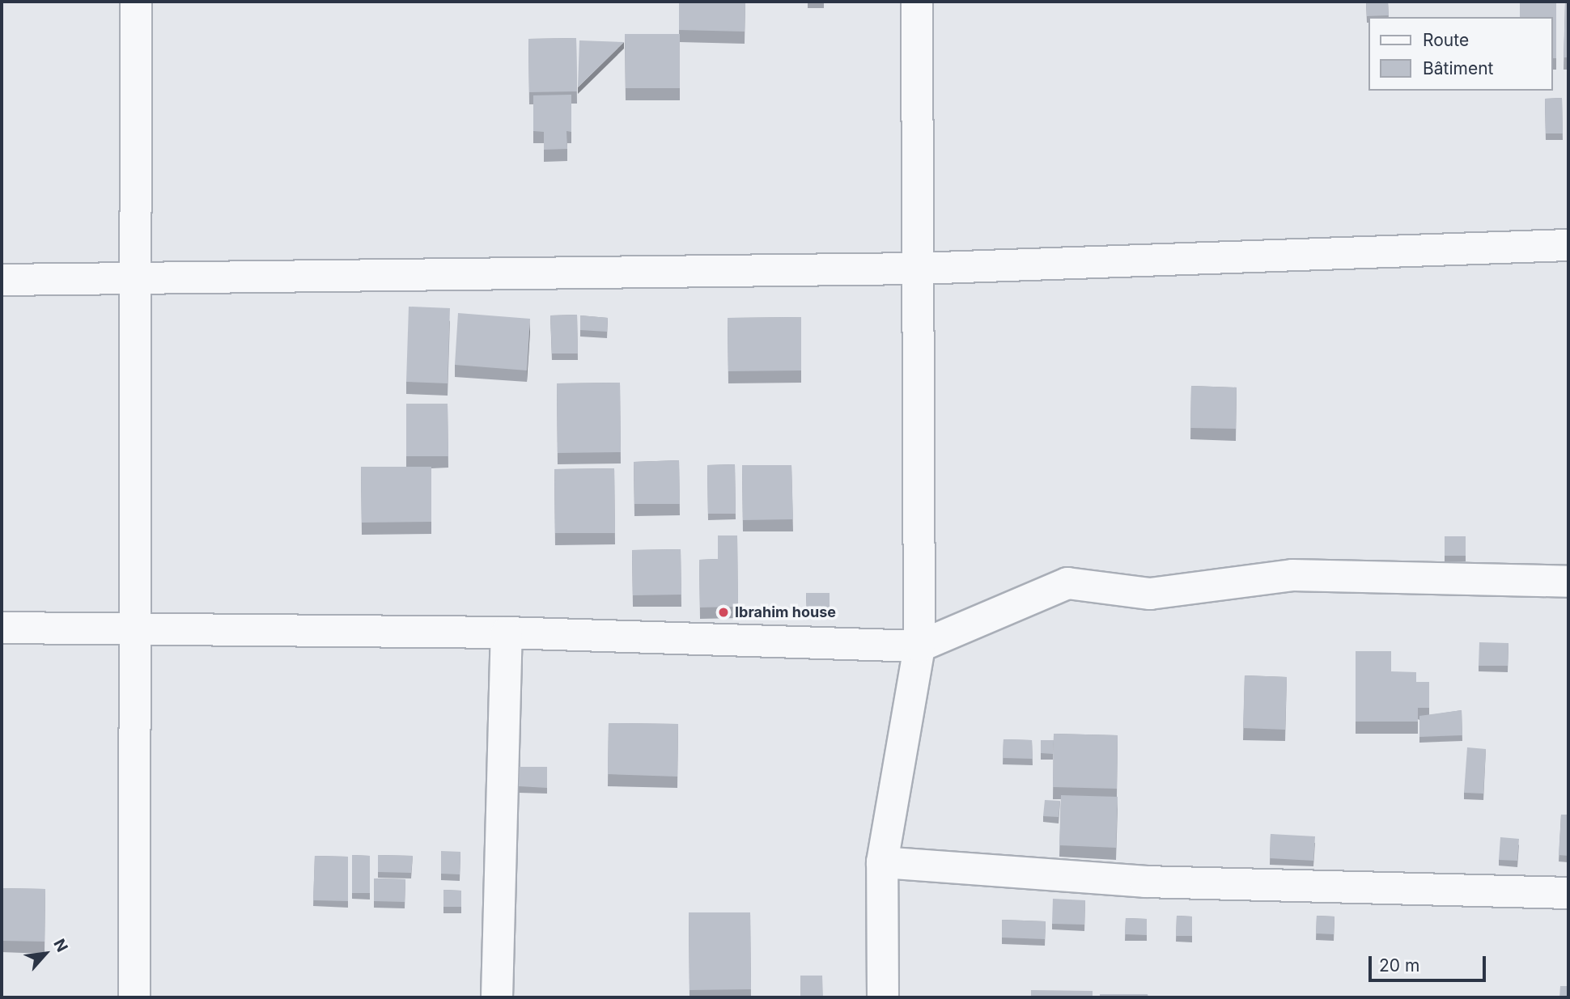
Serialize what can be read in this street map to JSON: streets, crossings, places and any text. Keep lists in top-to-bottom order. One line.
{"places":["Ibrahim house"],"legend":["Route","Bâtiment"],"scale_bar":"20 m","north":"top right"}
